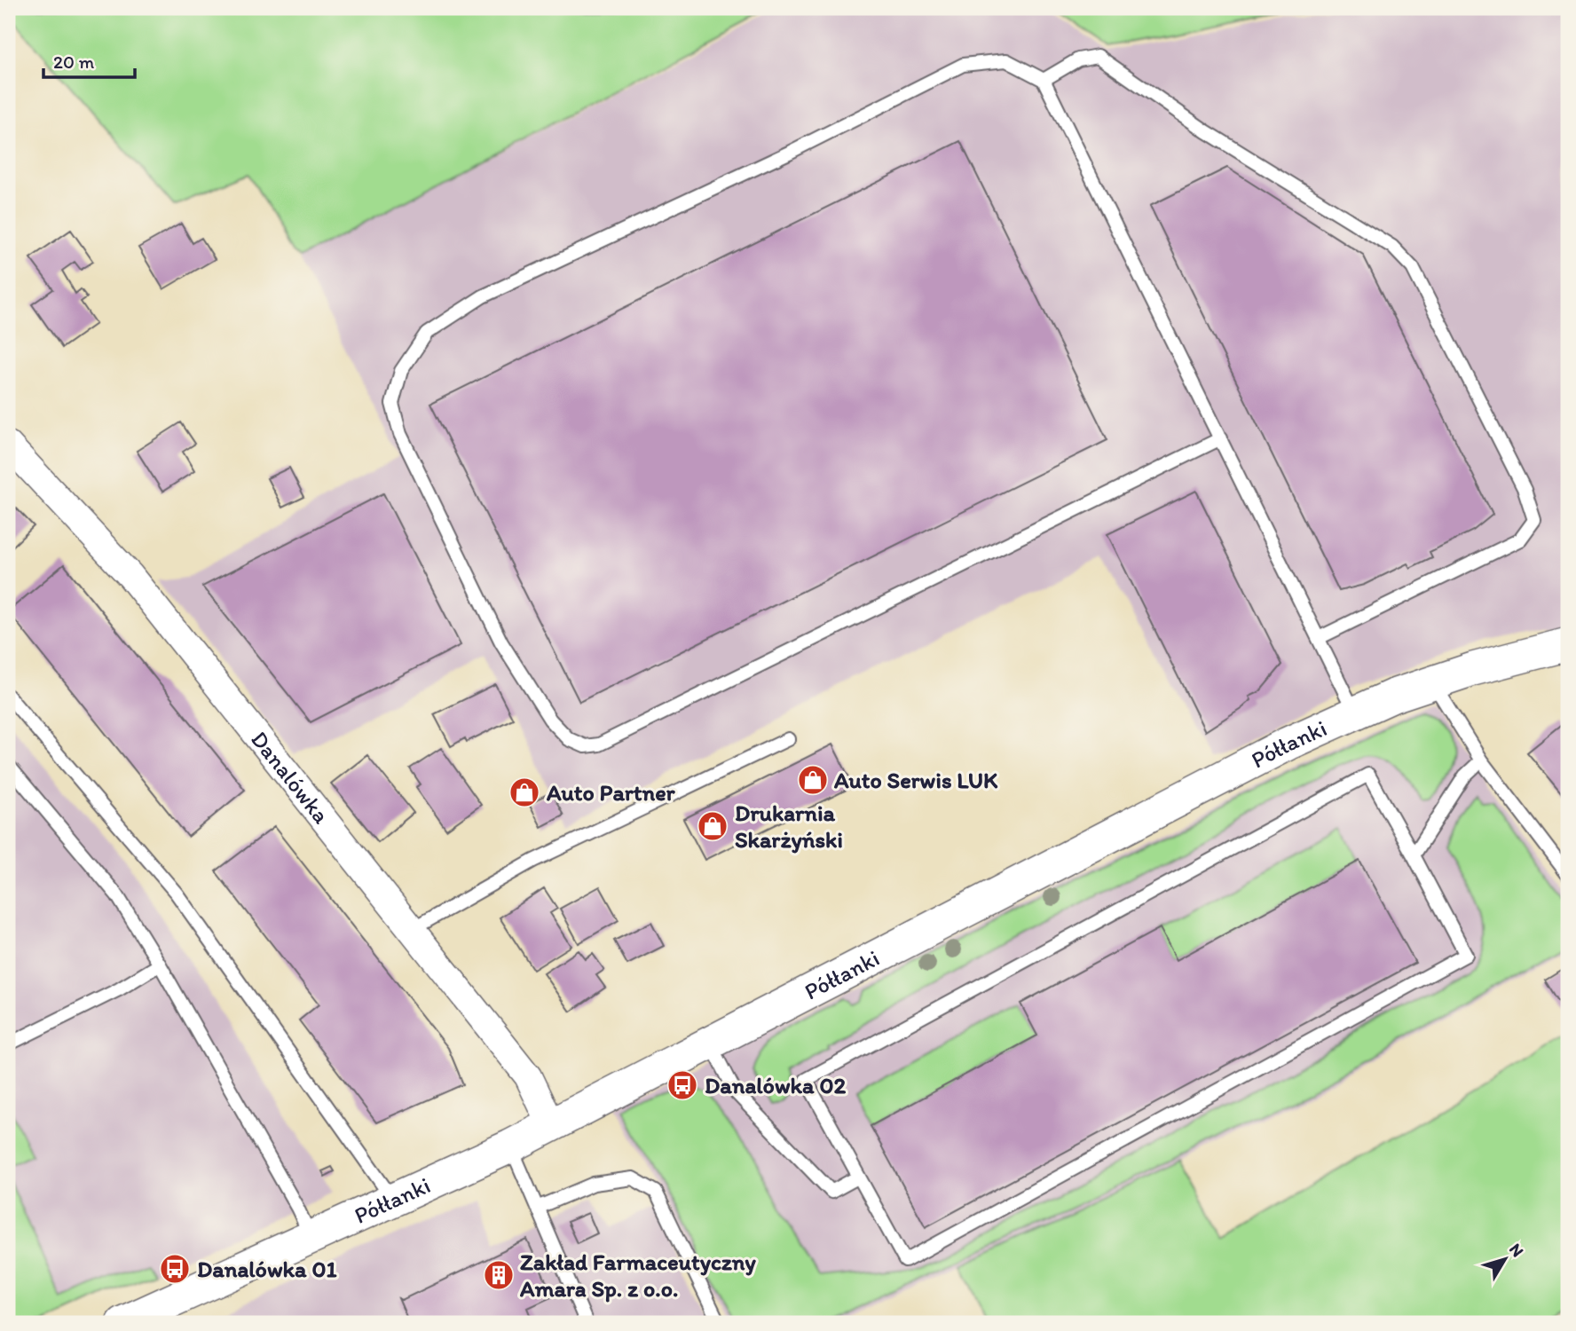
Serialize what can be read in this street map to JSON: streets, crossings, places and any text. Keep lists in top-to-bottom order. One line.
{"streets":{"street":["Półłanki","Danalówka"]},"crossings":[["Półłanki","Danalówka"]],"places":{"shop":["Auto Serwis LUK","Auto Partner","Drukarnia Skarżyński"],"bus stop":["Danalówka 02","Danalówka 01"],"building":["Zakład Farmaceutyczny Amara Sp. z o.o."]},"scale_bar":"20 m","north":"top right"}
